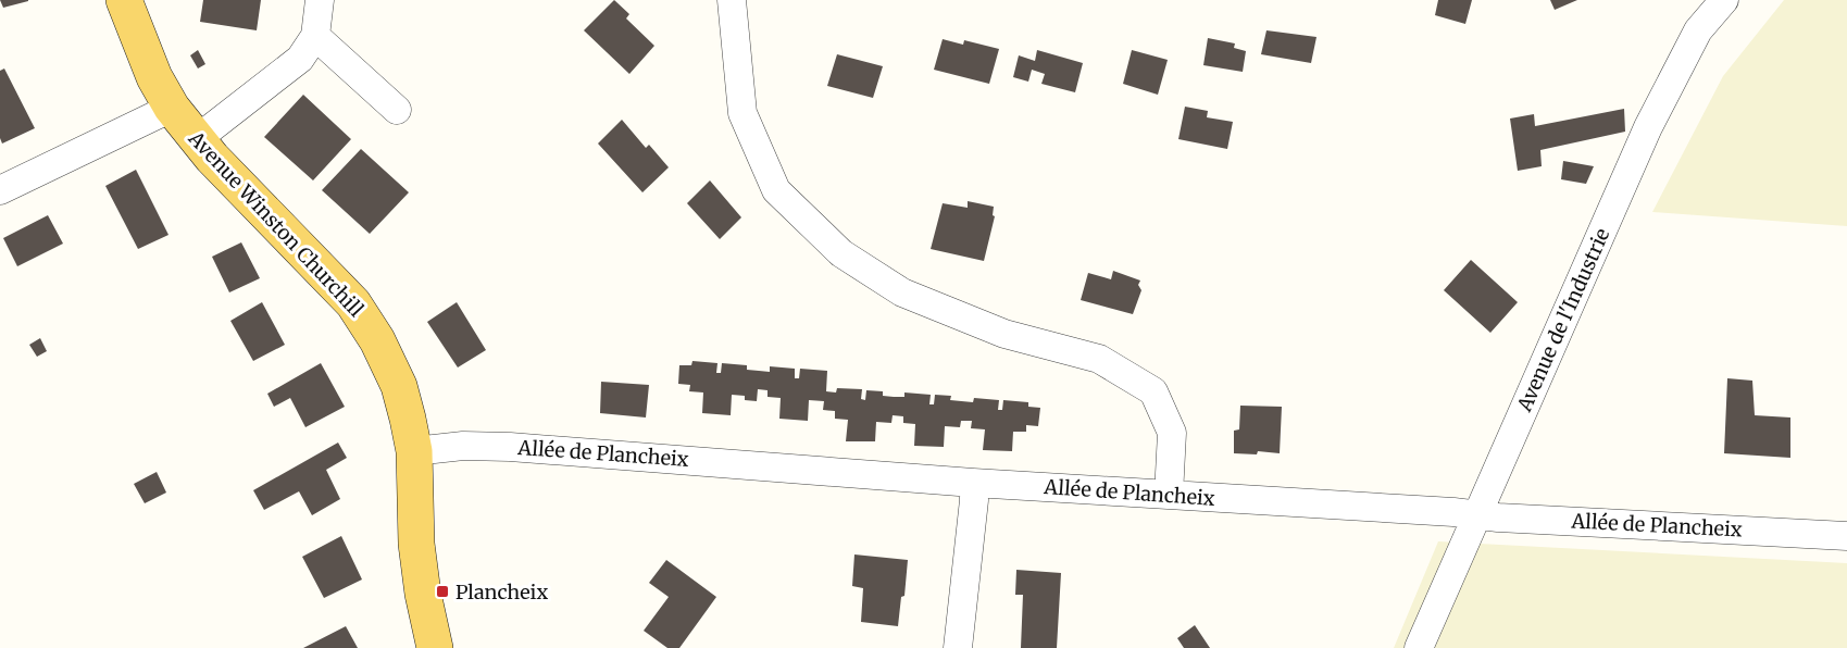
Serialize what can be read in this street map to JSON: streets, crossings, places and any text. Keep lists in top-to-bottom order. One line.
{"streets":{"main road":["Avenue Winston Churchill"],"street":["Avenue de l'Industrie","Allée de Plancheix"]},"crossings":[["Avenue Winston Churchill","Allée de Plancheix"],["Avenue de l'Industrie","Allée de Plancheix"]],"places":{"transit":["Plancheix"]}}
